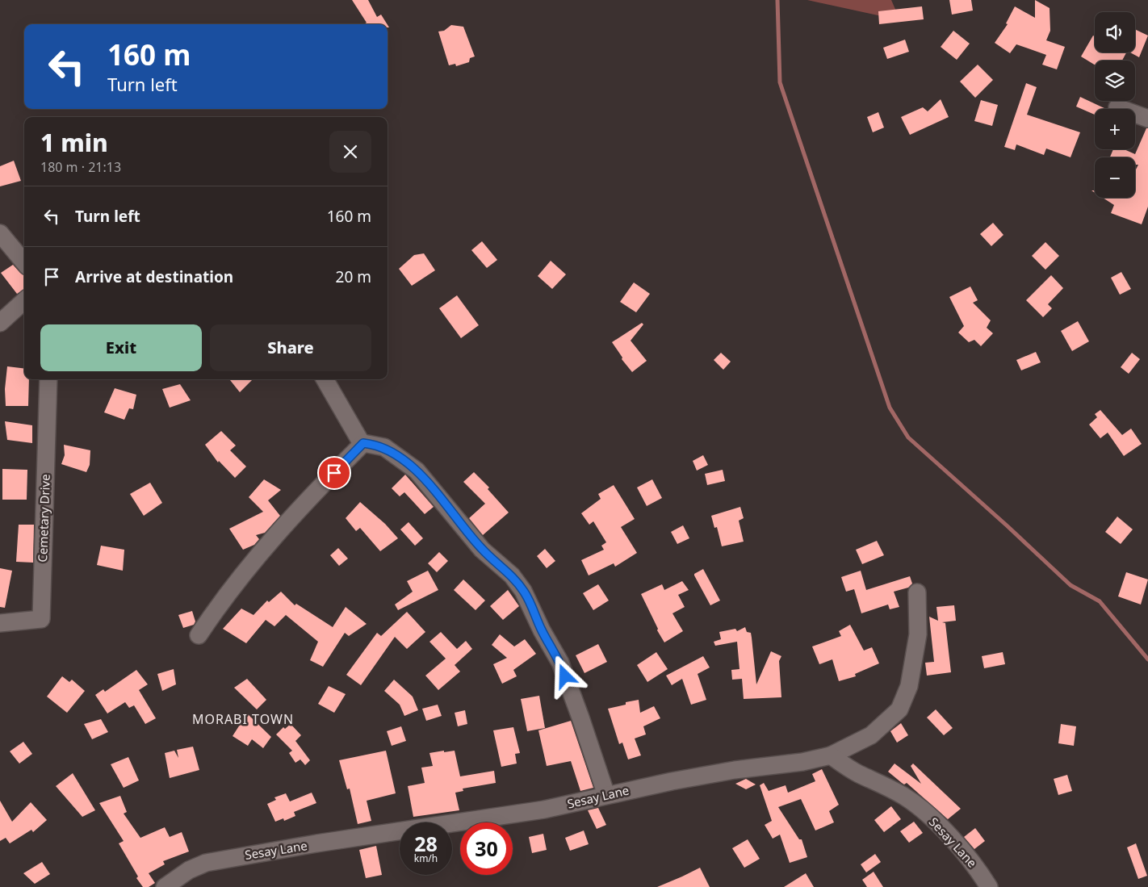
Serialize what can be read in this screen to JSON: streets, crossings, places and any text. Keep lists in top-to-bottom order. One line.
{"streets":{"street":["Cemetary Drive","Sesay Lane"]},"districts":["MORABI TOWN"],"page":{"map_buttons":["+","−"],"turn":["160 m","Turn left"],"heading":["1 min","180 m · 21:13"],"list":[{"name":"Turn left","value":"160 m"},{"name":"Arrive at destination","value":"20 m"}],"buttons":["Exit","Share"],"speed":"28 km/h","limit":"30"}}
